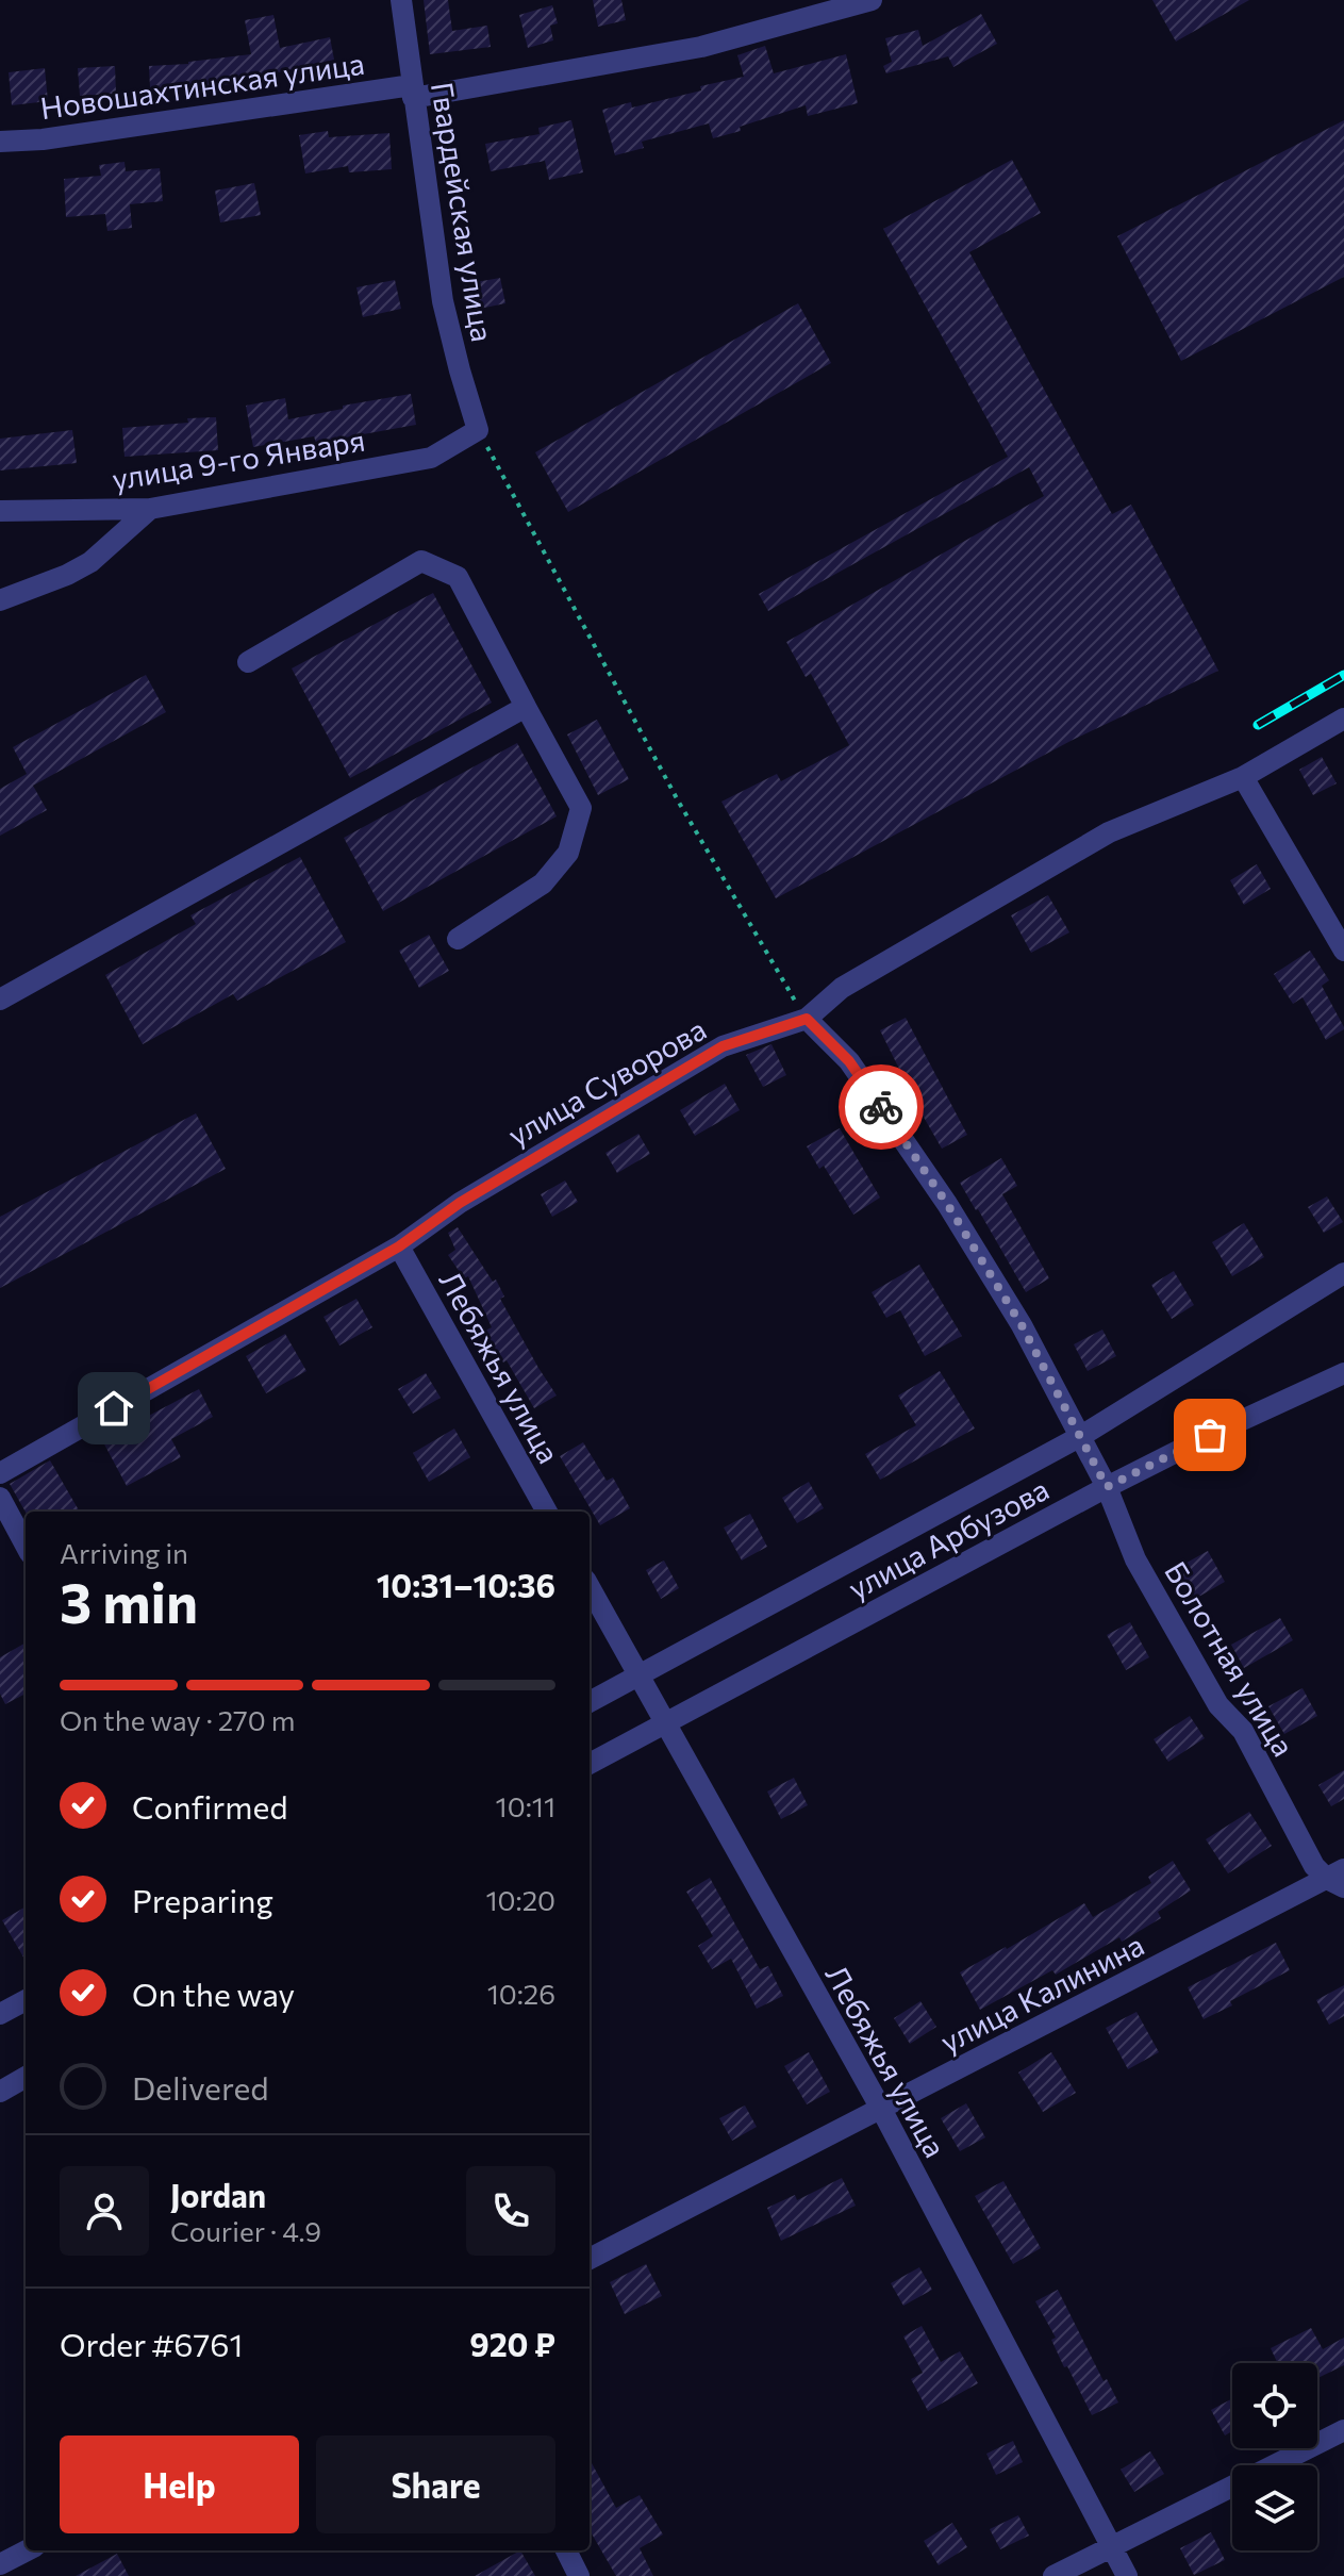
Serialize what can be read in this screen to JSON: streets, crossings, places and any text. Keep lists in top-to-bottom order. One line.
{"streets":{"street":["Новошахтинская улица","Гвардейская улица","улица 9-го Января","улица Суворова","Лебяжья улица","улица Арбузова","Болотная улица","улица Калинина"]},"crossings":[["Новошахтинская улица","Гвардейская улица"],["Гвардейская улица","улица 9-го Января"],["улица Суворова","Лебяжья улица"],["улица Суворова","Болотная улица"],["Лебяжья улица","улица Арбузова"],["Лебяжья улица","улица Калинина"],["улица Арбузова","Болотная улица"],["Болотная улица","улица Калинина"]],"page":{"heading":["3 min","Arriving in","10:31–10:36"],"panel":["Jordan","Courier · 4.9","Order #6761","920 ₽"],"bar":"On the way · 270 m","list":[["Confirmed","10:11"],["Preparing","10:20"],["On the way","10:26"],"Delivered"],"buttons":["Help","Share"]}}
